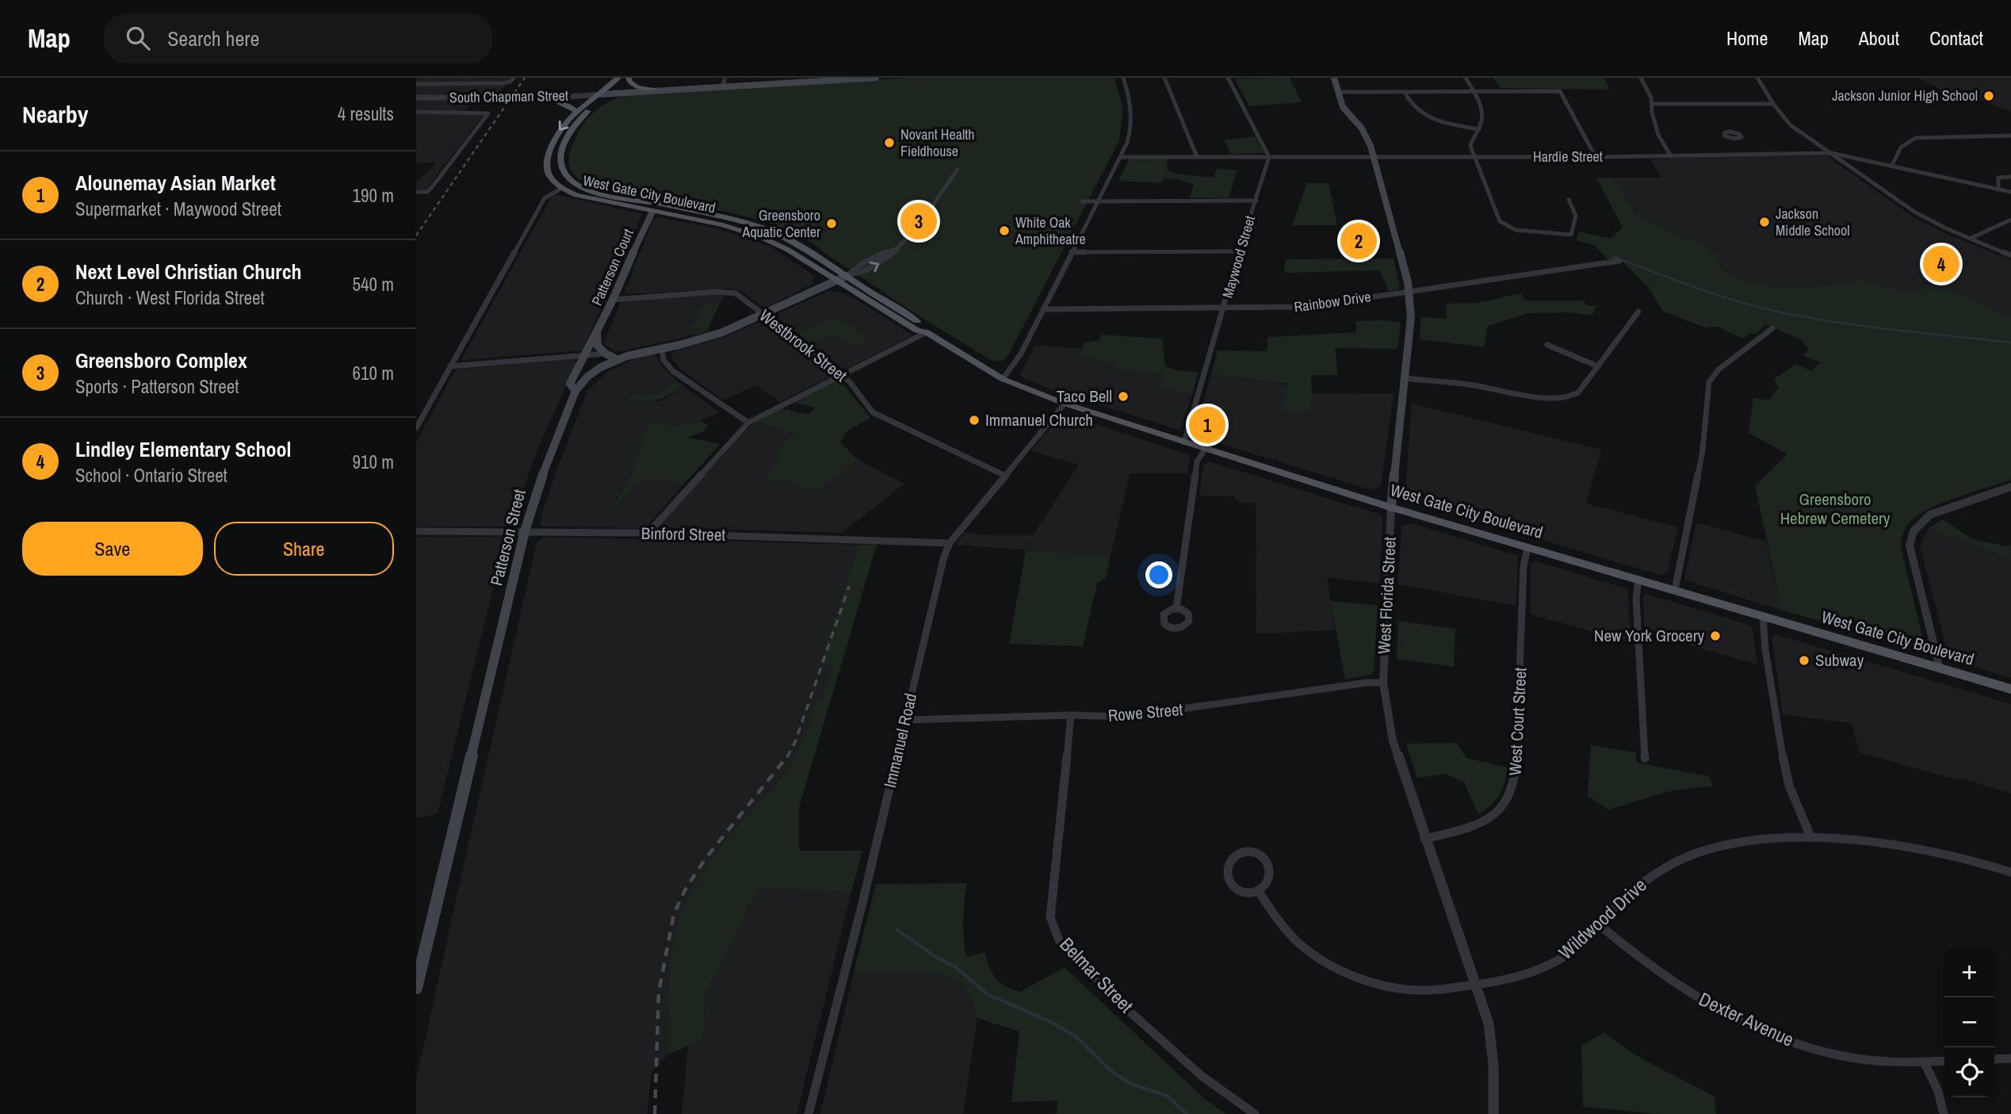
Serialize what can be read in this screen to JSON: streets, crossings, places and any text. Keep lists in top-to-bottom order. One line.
{"streets":{"main road":["West Gate City Boulevard","Patterson Court","Patterson Street","West Florida Street"],"street":["South Chapman Street","Hardie Street","Maywood Street","Rainbow Drive","Westbrook Street","Binford Street","Rowe Street","West Court Street","Immanuel Road","Wildwood Drive","Belmar Street","Dexter Avenue"]},"crossings":[["South Chapman Street","West Gate City Boulevard"],["Hardie Street","Maywood Street"],["Hardie Street","West Florida Street"],["West Gate City Boulevard","Maywood Street"],["West Gate City Boulevard","Patterson Court"],["West Gate City Boulevard","Patterson Street"],["West Gate City Boulevard","West Florida Street"],["West Gate City Boulevard","West Court Street"],["West Gate City Boulevard","Immanuel Road"],["Maywood Street","Rainbow Drive"],["Patterson Court","Westbrook Street"],["Patterson Court","Patterson Street"],["Rainbow Drive","West Florida Street"],["Westbrook Street","Patterson Street"],["Westbrook Street","Immanuel Road"],["Binford Street","Patterson Street"],["Binford Street","Immanuel Road"],["West Florida Street","Rowe Street"],["West Florida Street","West Court Street"],["West Florida Street","Wildwood Drive"],["Rowe Street","Immanuel Road"],["Rowe Street","Belmar Street"],["Wildwood Drive","Dexter Avenue"]],"parks":["Greensboro Hebrew Cemetery"],"places":["Jackson Junior High School","Novant Health Fieldhouse","Jackson Middle School","Greensboro Aquatic Center","White Oak Amphitheatre","Taco Bell","Immanuel Church","New York Grocery","Subway"],"page":{"header":"Map","search":"Search here","nav":["Home","Map","About","Contact"],"heading":["Nearby","4 results"],"list":[{"mark":"1","name":"Alounemay Asian Market","note":"Supermarket · Maywood Street","value":"190 m"},{"mark":"2","name":"Next Level Christian Church","note":"Church · West Florida Street","value":"540 m"},{"mark":"3","name":"Greensboro Complex","note":"Sports · Patterson Street","value":"610 m"},{"mark":"4","name":"Lindley Elementary School","note":"School · Ontario Street","value":"910 m"}],"pins":["3","2","4","1"],"buttons":["Save","Share"],"map_buttons":["+","−"]}}
